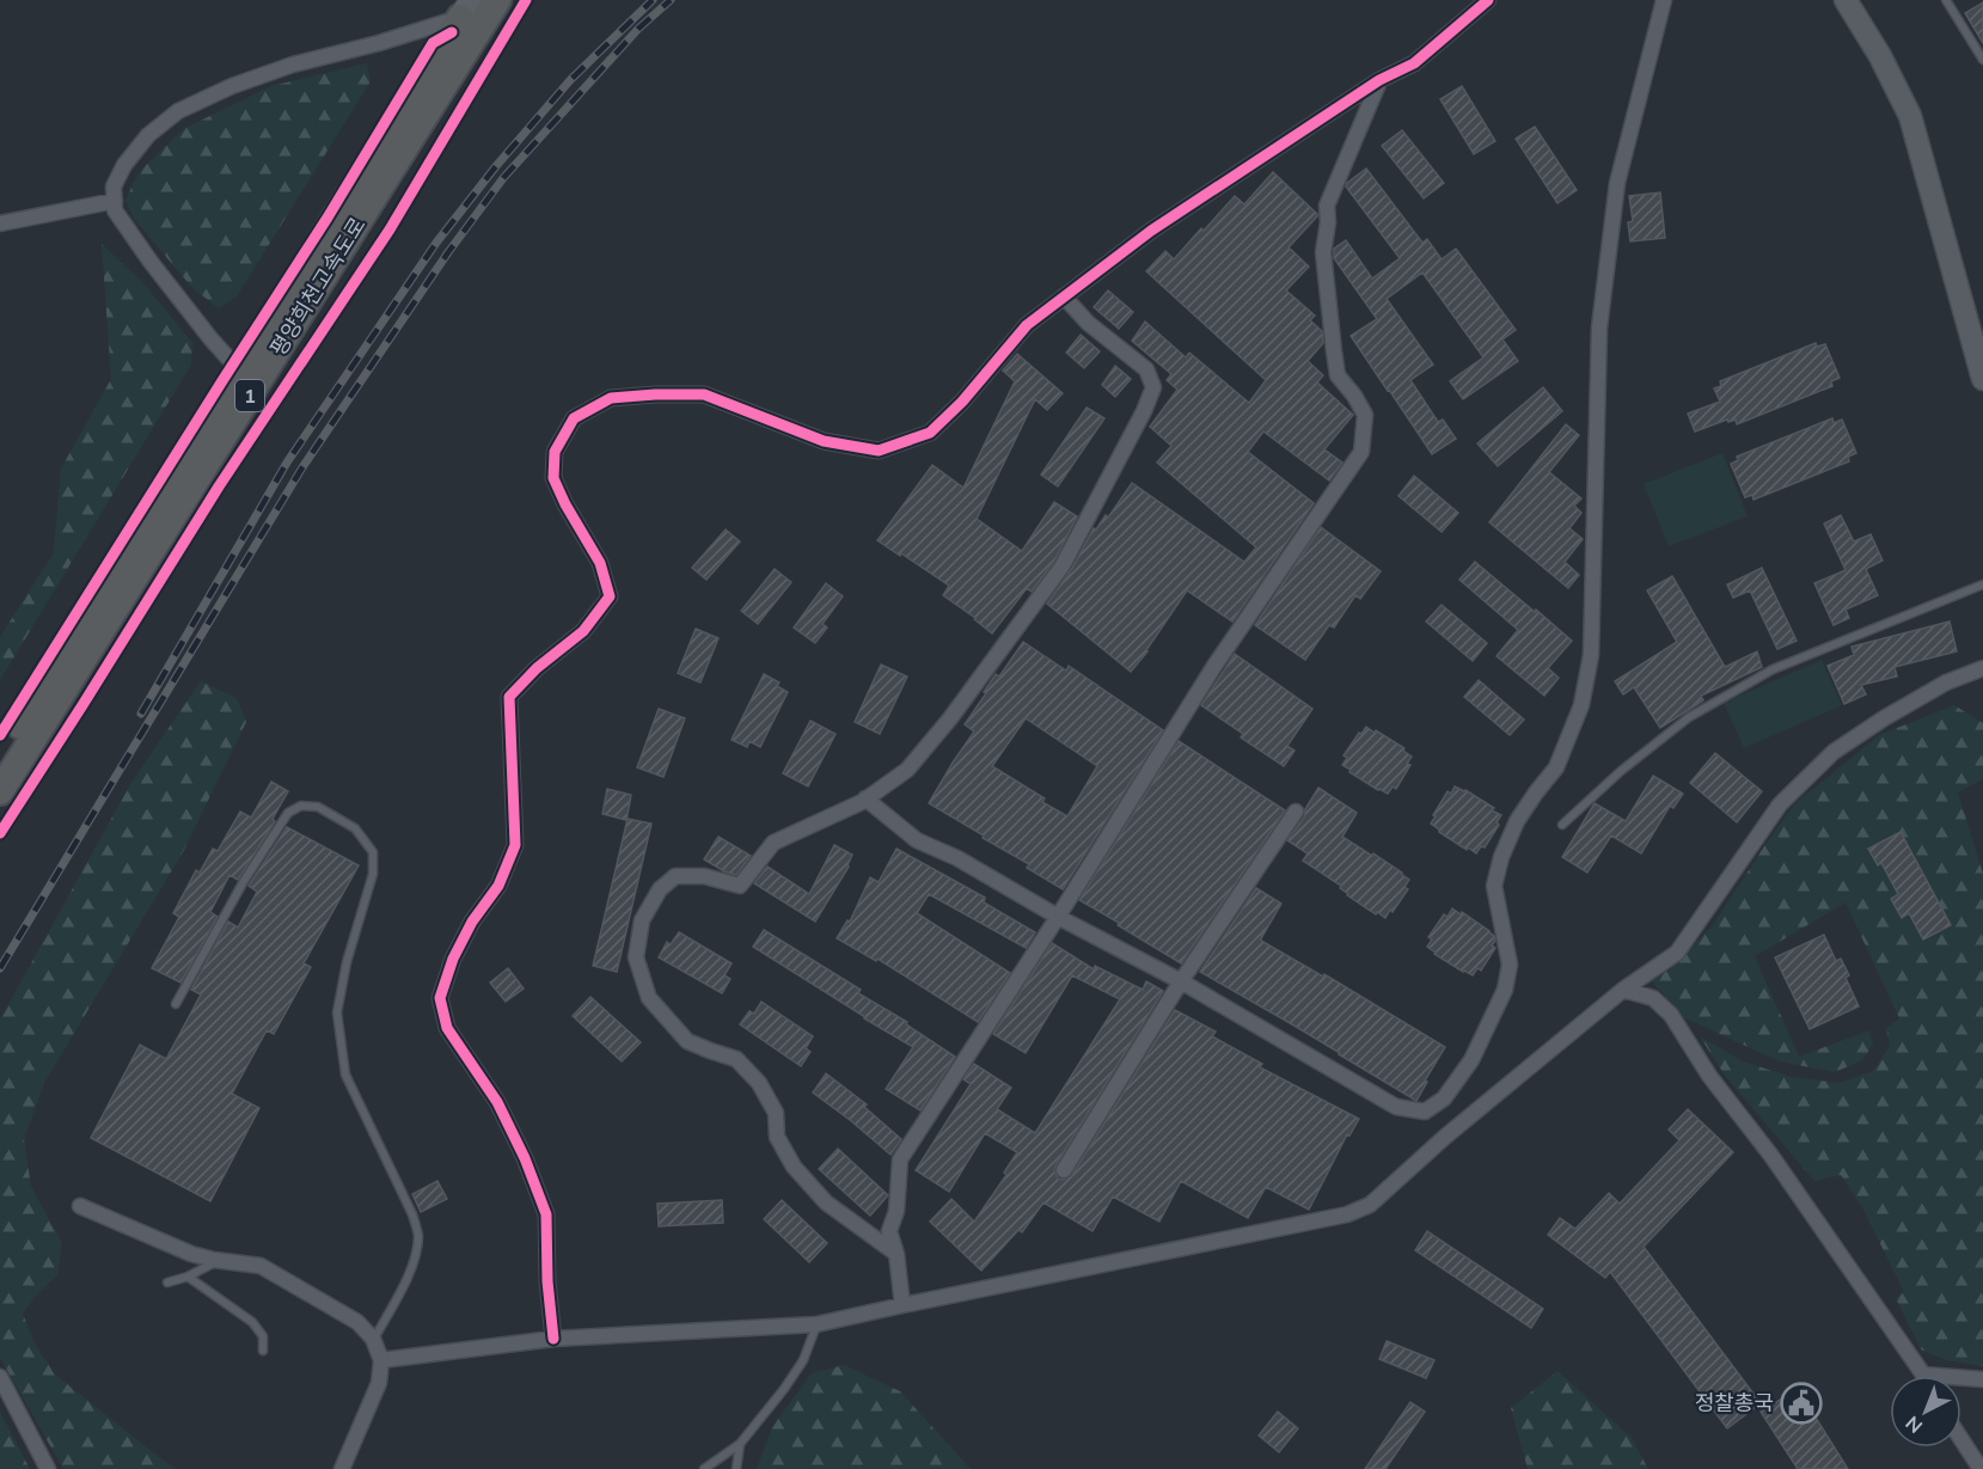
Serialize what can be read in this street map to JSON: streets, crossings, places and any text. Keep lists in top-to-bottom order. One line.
{"streets":{"highway":["평양희천고속도로","1"]},"places":{"public building":["정찰총국"]},"north":"bottom left"}
